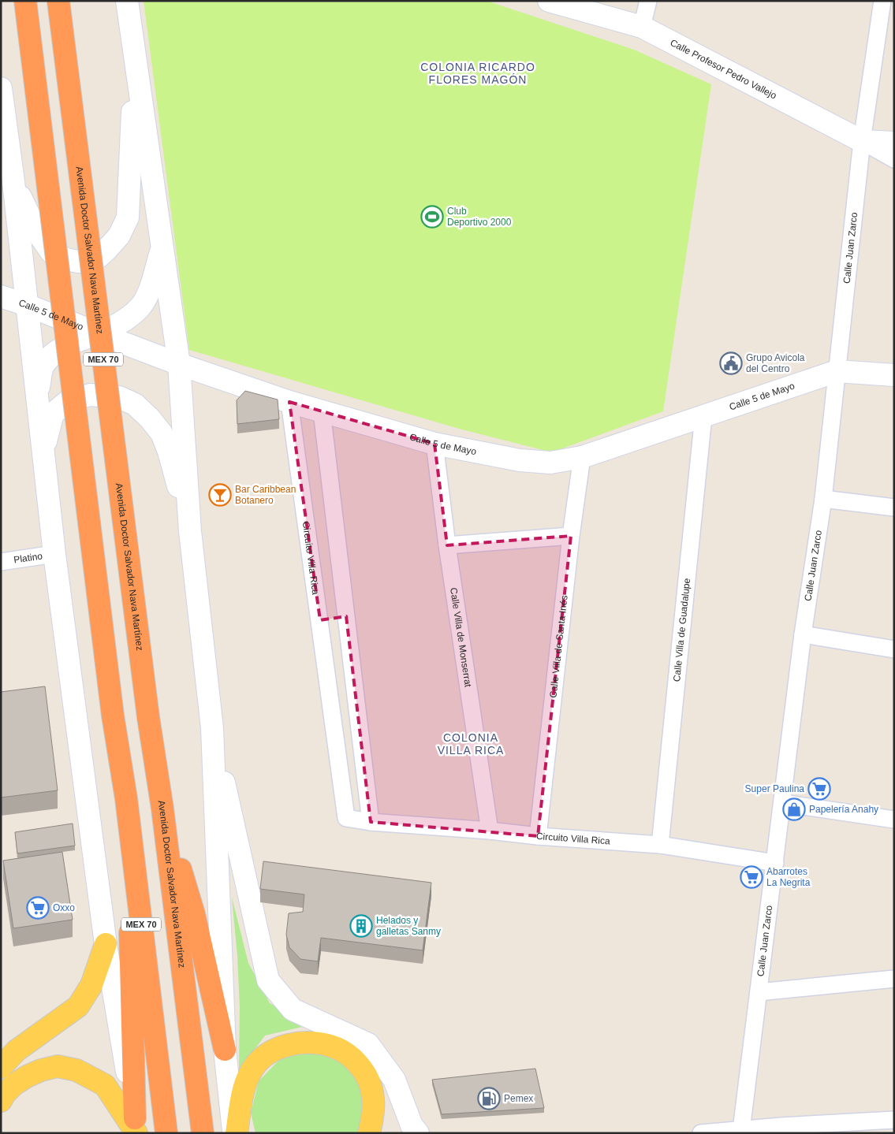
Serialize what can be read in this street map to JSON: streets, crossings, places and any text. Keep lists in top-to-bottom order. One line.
{"streets":{"highway":["Avenida Doctor Salvador Nava Martínez","MEX 70"],"main road":["Calle Profesor Pedro Vallejo","Calle 5 de Mayo"],"street":["Calle Juan Zarco","Platino","Circuito Villa Rica","Calle Villa de Guadalupe","Calle Villa de Monserrat","Calle Villa de Santa Inés"]},"crossings":[["Calle Profesor Pedro Vallejo","Calle Juan Zarco"],["Calle Juan Zarco","Calle 5 de Mayo"],["Calle Juan Zarco","Circuito Villa Rica"],["Calle 5 de Mayo","Circuito Villa Rica"],["Calle 5 de Mayo","Calle Villa de Guadalupe"],["Calle 5 de Mayo","Calle Villa de Monserrat"],["Calle 5 de Mayo","Calle Villa de Santa Inés"],["Circuito Villa Rica","Calle Villa de Guadalupe"],["Circuito Villa Rica","Calle Villa de Monserrat"],["Circuito Villa Rica","Calle Villa de Santa Inés"]],"districts":["COLONIA RICARDO FLORES MAGÓN","COLONIA VILLA RICA"],"places":{"sports":["Club Deportivo 2000"],"public building":["Grupo Avicola del Centro"],"bar":["Bar Caribbean Botanero"],"supermarket":["Super Paulina","Abarrotes La Negrita","Oxxo"],"shop":["Papelería Anahy"],"building":["Helados y galletas Sanmy"],"fuel station":["Pemex"]}}
